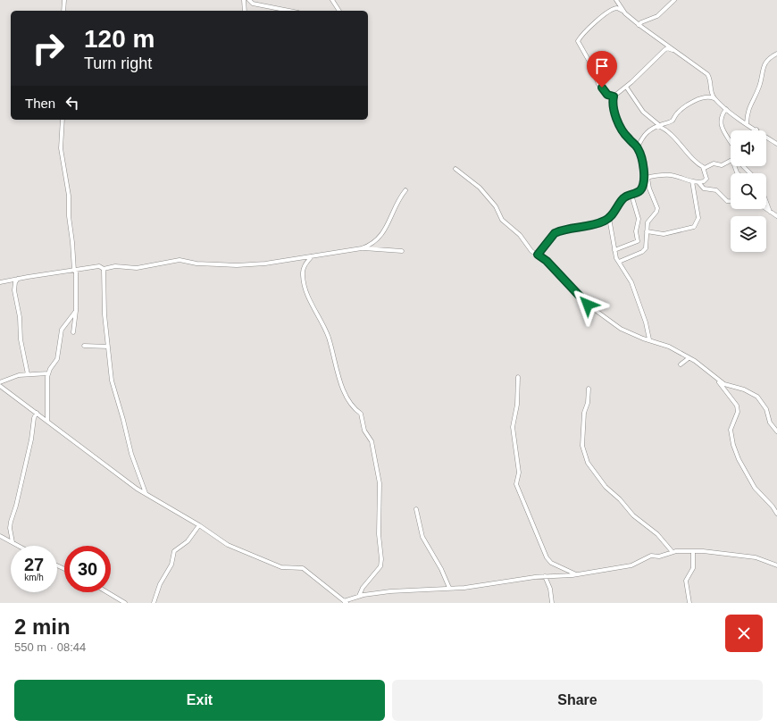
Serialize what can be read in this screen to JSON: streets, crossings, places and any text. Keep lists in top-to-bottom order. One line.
{"page":{"turn":["120 m","Turn right"],"then":"Then","speed":"27 km/h","limit":"30","heading":["2 min","550 m · 08:44"],"buttons":["Exit","Share"]}}
